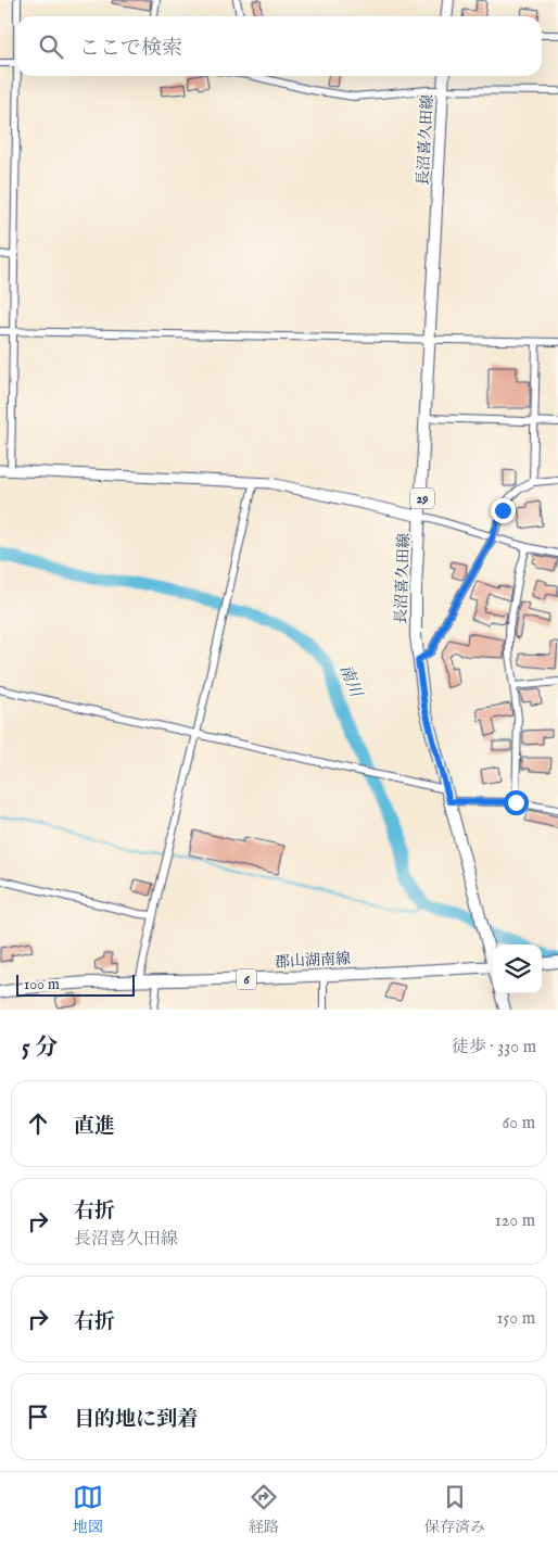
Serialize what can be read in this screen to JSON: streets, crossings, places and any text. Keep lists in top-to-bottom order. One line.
{"streets":{"main road":["長沼喜久田線","29","郡山湖南線","6"]},"water":["南川"],"scale_bar":"100 m","page":{"search":"ここで検索","scale":"100 m","heading":["5 分","徒歩 · 330 m"],"list":[["直進","60 m"],["右折","長沼喜久田線","120 m"],["右折","150 m"],"目的地に到着"],"nav":["地図","経路","保存済み"]}}
